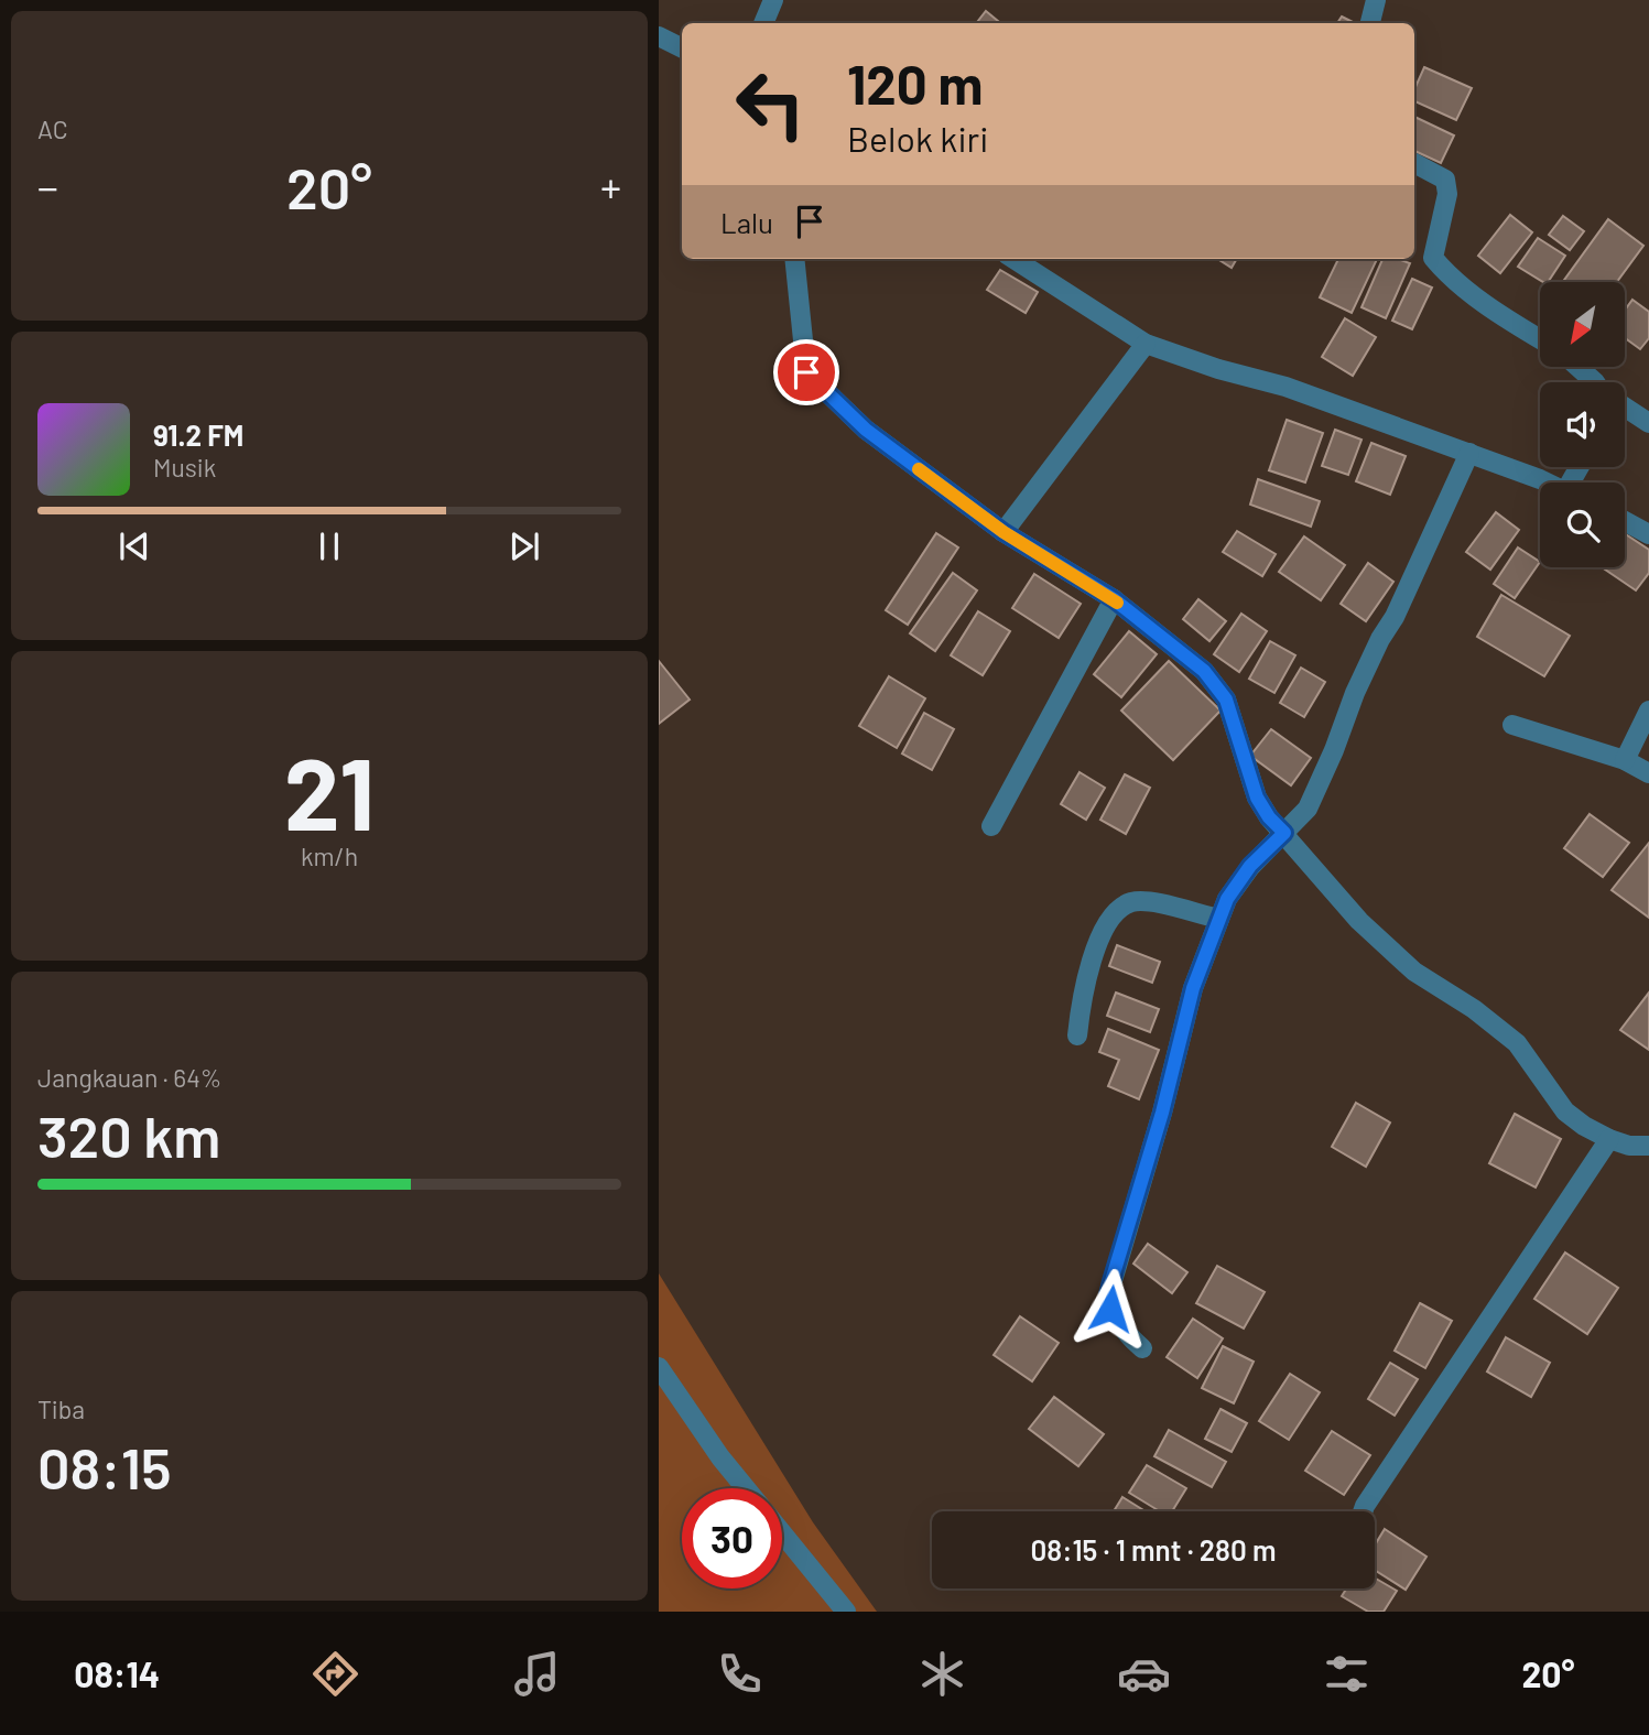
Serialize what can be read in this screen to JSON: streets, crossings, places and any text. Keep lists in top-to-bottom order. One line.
{"north":"bottom left","page":{"tile":["AC",["21","km/h"],["Jangkauan · 64%","320 km"],["Tiba","08:15"]],"turn":["120 m","Belok kiri"],"heat":["−","20°","+"],"then":"Lalu","song":["91.2 FM","Musik"],"limit":"30","trip":"08:15 · 1 mnt · 280 m","tabs":["08:14","20°"]}}
